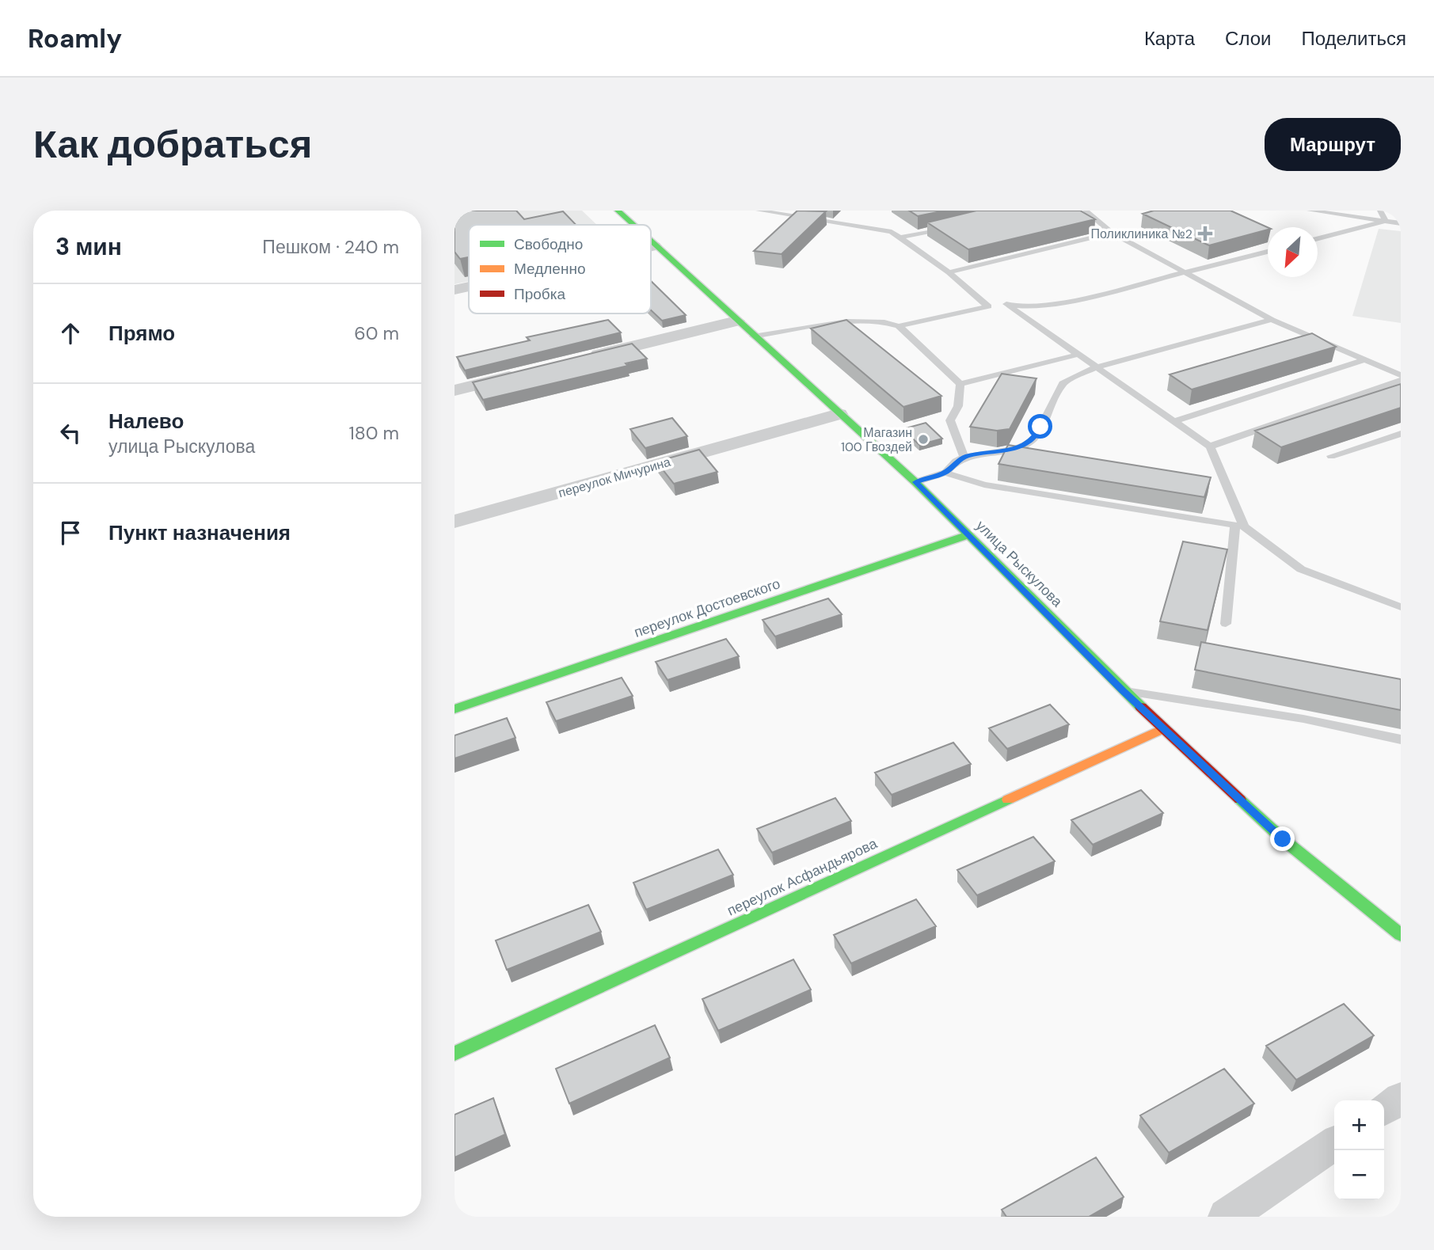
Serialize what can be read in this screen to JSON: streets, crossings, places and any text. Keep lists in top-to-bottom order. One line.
{"streets":{"street":["переулок Мичурина","улица Рыскулова","переулок Достоевского","переулок Асфандьярова"]},"crossings":[["переулок Мичурина","улица Рыскулова"],["улица Рыскулова","переулок Достоевского"],["улица Рыскулова","переулок Асфандьярова"]],"places":{"health":["Поликлиника №2"],"other":["Магазин 100 Гвоздей"]},"legend":["Свободно","Медленно","Пробка"],"north":"bottom left","page":{"header":"Roamly","nav":["Карта","Слои","Поделиться"],"buttons":"Маршрут","title":"Как добраться","heading":["3 мин","Пешком · 240 m"],"list":[["Прямо","60 m"],["Налево","улица Рыскулова","180 m"],"Пункт назначения"],"map_buttons":["+","−"]}}
